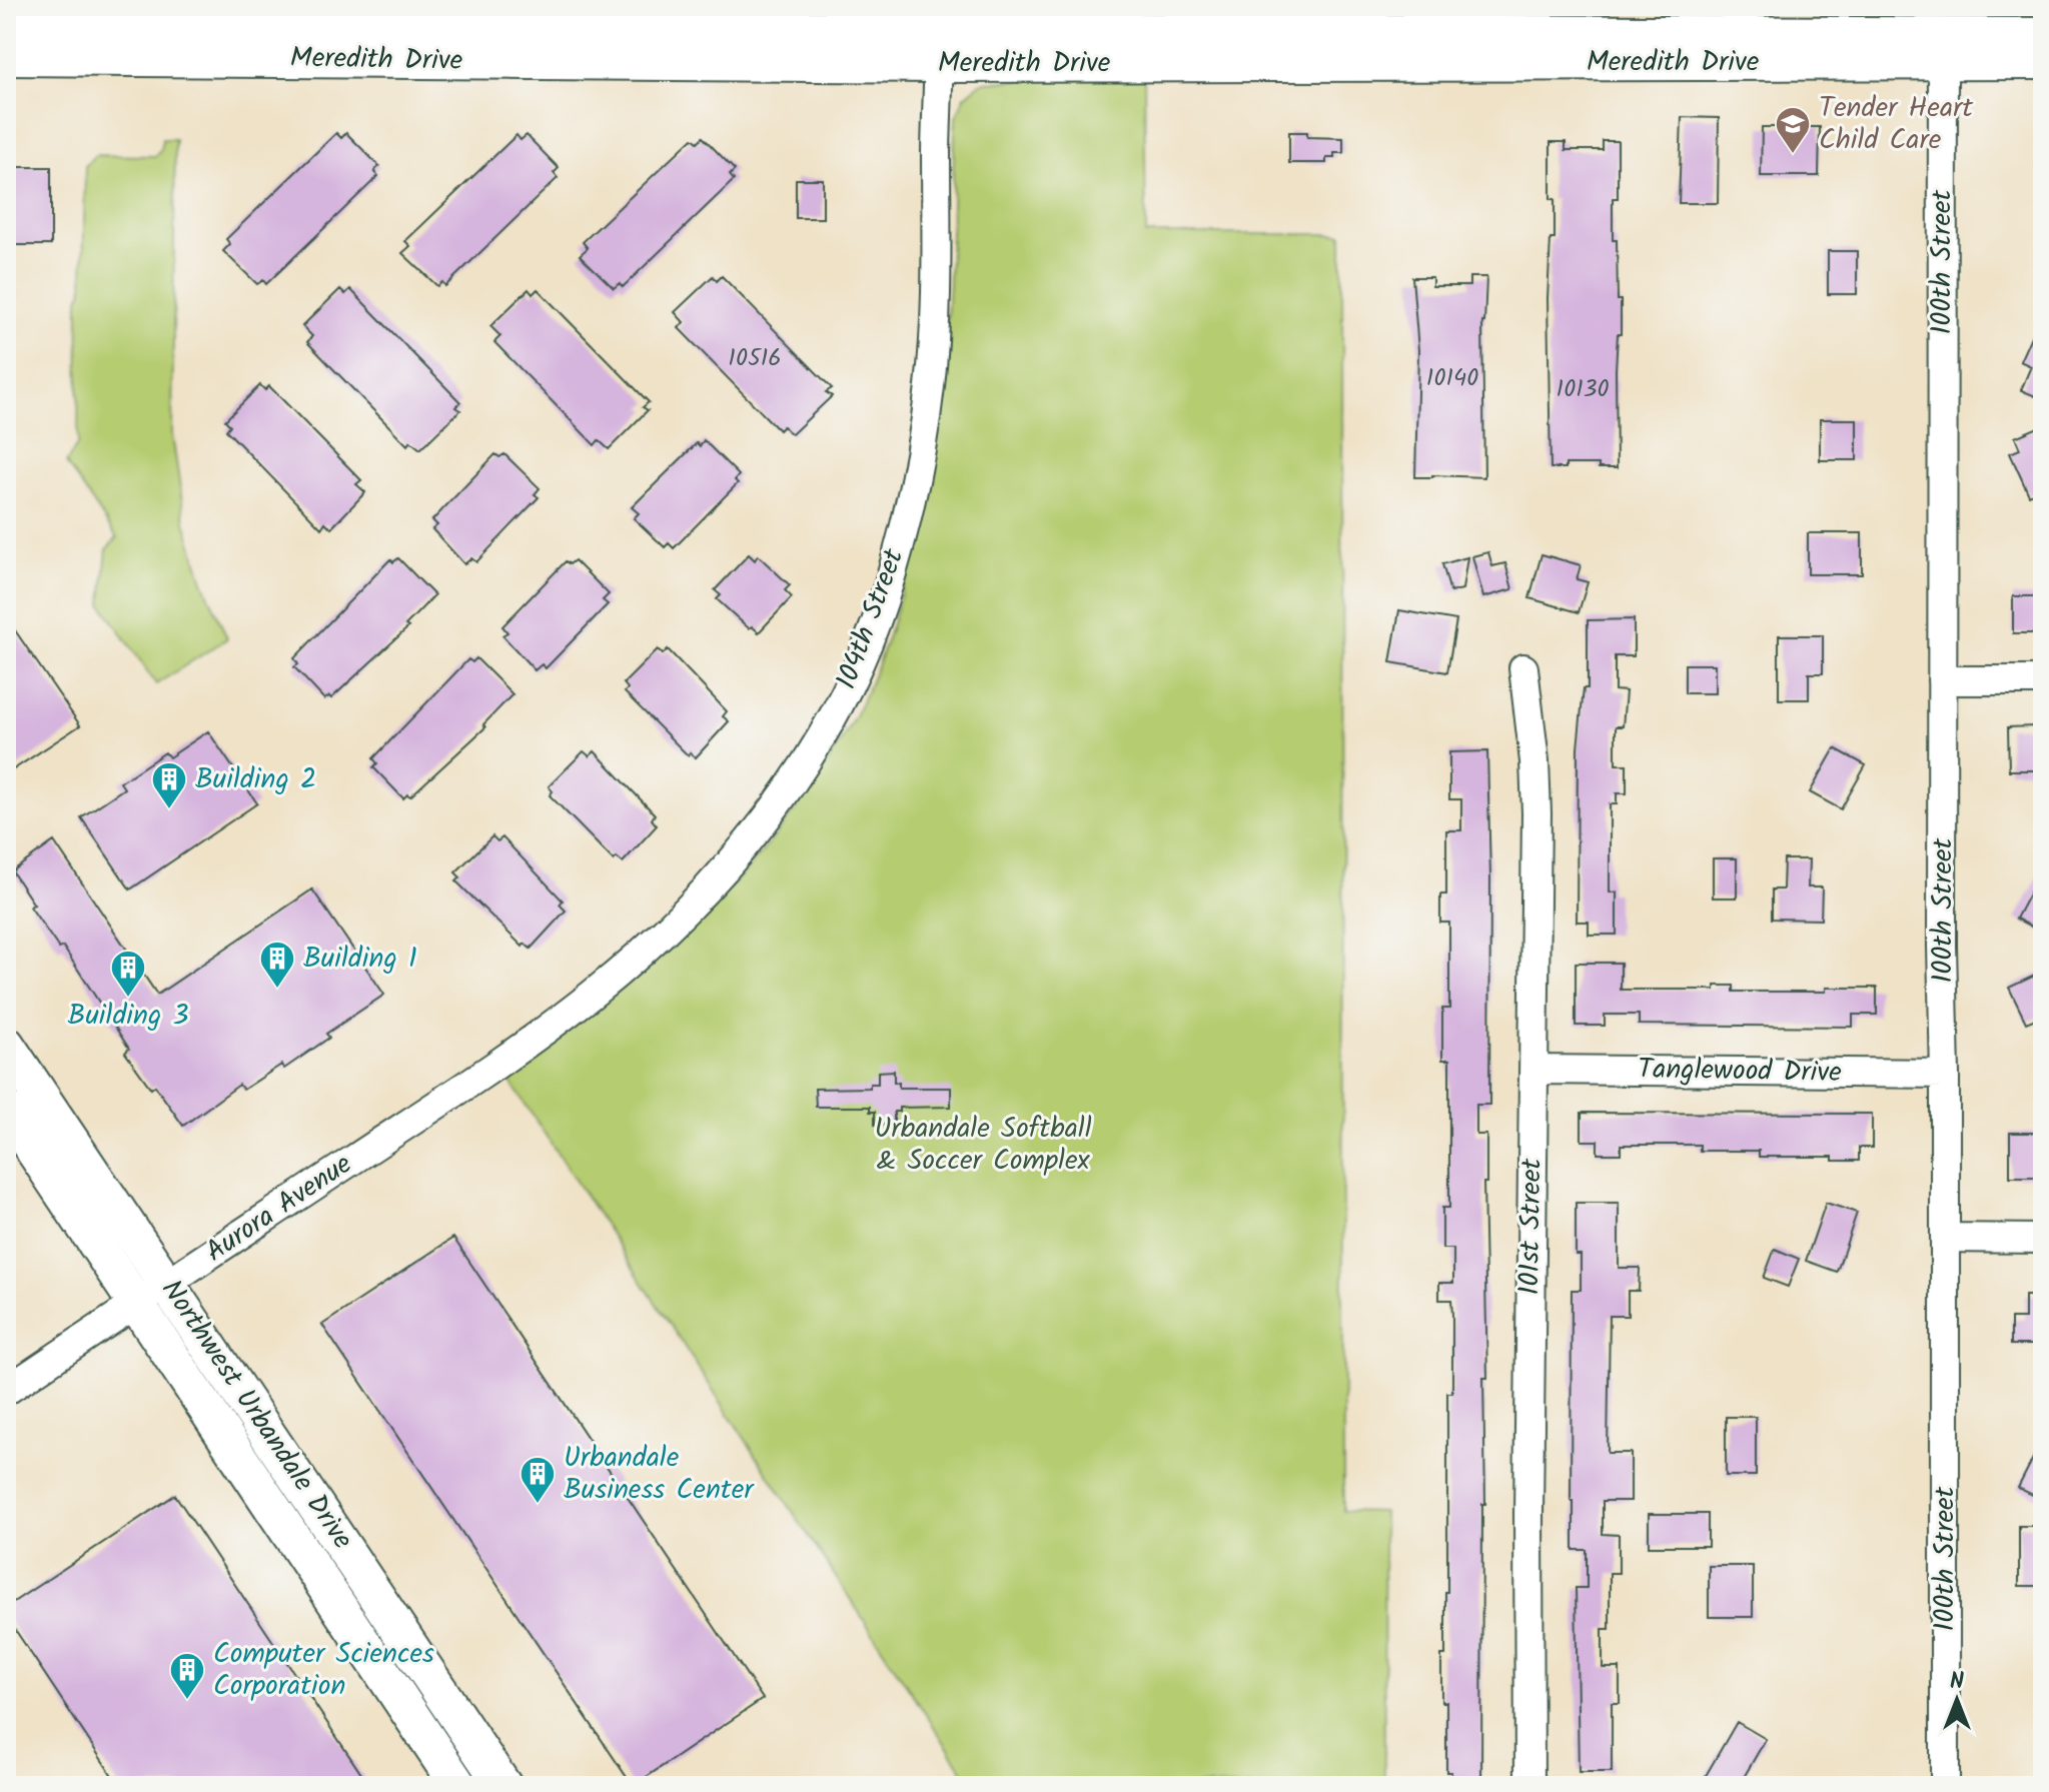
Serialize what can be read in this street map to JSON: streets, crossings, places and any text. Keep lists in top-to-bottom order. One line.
{"streets":{"main road":["Meredith Drive","Northwest Urbandale Drive"],"street":["100th Street","104th Street","Tanglewood Drive","Aurora Avenue","101st Street"]},"crossings":[["Meredith Drive","100th Street"],["Meredith Drive","104th Street"],["100th Street","Tanglewood Drive"],["104th Street","Aurora Avenue"],["Tanglewood Drive","101st Street"],["Aurora Avenue","Northwest Urbandale Drive"]],"parks":["Urbandale Softball & Soccer Complex"],"places":{"school or university":["Tender Heart Child Care"],"building":["Building 2","Building 1","Building 3","Urbandale Business Center","Computer Sciences Corporation"]},"house_numbers":["10516","10140","10130"],"north":"top"}
